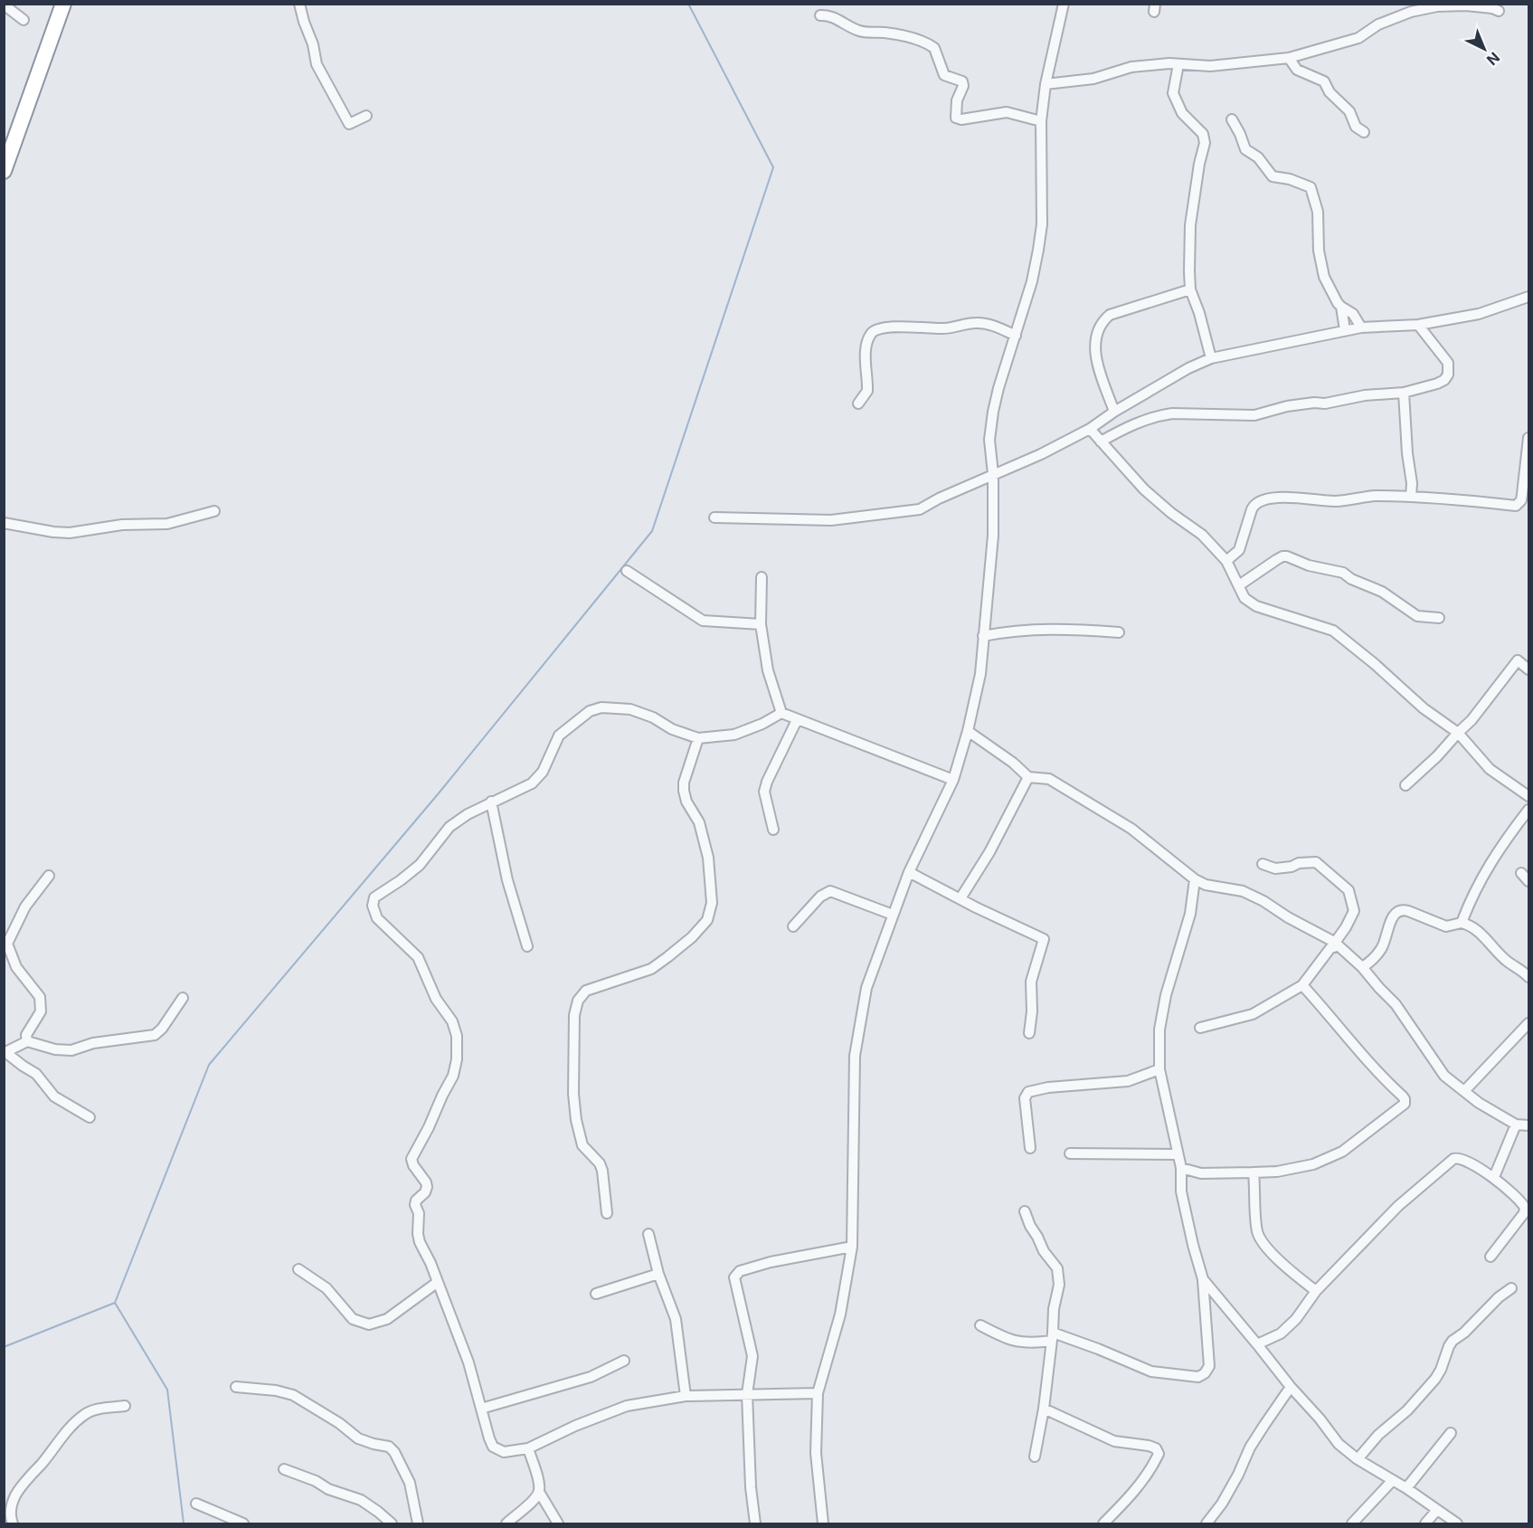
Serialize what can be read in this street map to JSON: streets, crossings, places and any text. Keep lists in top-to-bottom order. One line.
{"north":"bottom right"}
